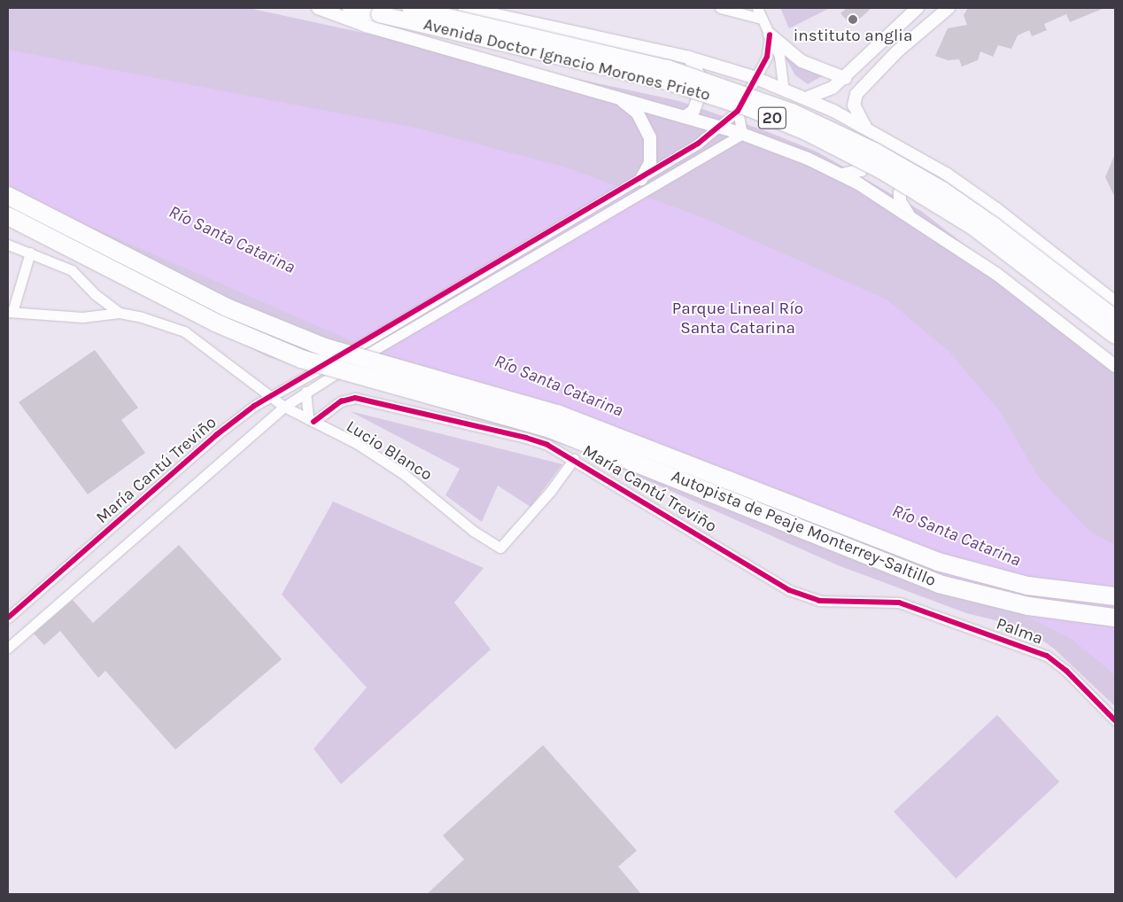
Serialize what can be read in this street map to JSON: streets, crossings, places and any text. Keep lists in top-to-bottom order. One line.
{"streets":{"highway":["Autopista de Peaje Monterrey-Saltillo"],"main road":["Avenida Doctor Ignacio Morones Prieto","20"],"street":["Lucio Blanco","María Cantú Treviño","Palma"]},"crossings":[["20","María Cantú Treviño"],["Lucio Blanco","María Cantú Treviño"],["María Cantú Treviño","Palma"]],"water":["Río Santa Catarina"],"parks":["Parque Lineal Río Santa Catarina"],"places":["instituto anglia"]}
